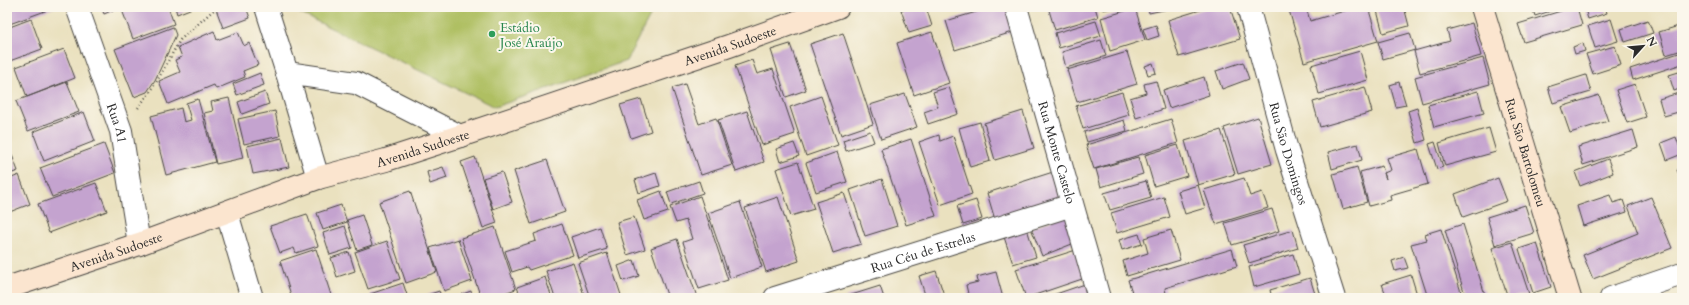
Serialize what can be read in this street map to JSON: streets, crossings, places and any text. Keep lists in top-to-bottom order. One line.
{"streets":{"street":["Avenida Sudoeste","Rua A1","Rua São Bartolomeu","Rua Monte Castelo","Rua São Domingos","Rua Céu de Estrelas"]},"crossings":[["Avenida Sudoeste","Rua A1"],["Rua Monte Castelo","Rua Céu de Estrelas"]],"places":["Estádio José Araújo"],"north":"top right"}
